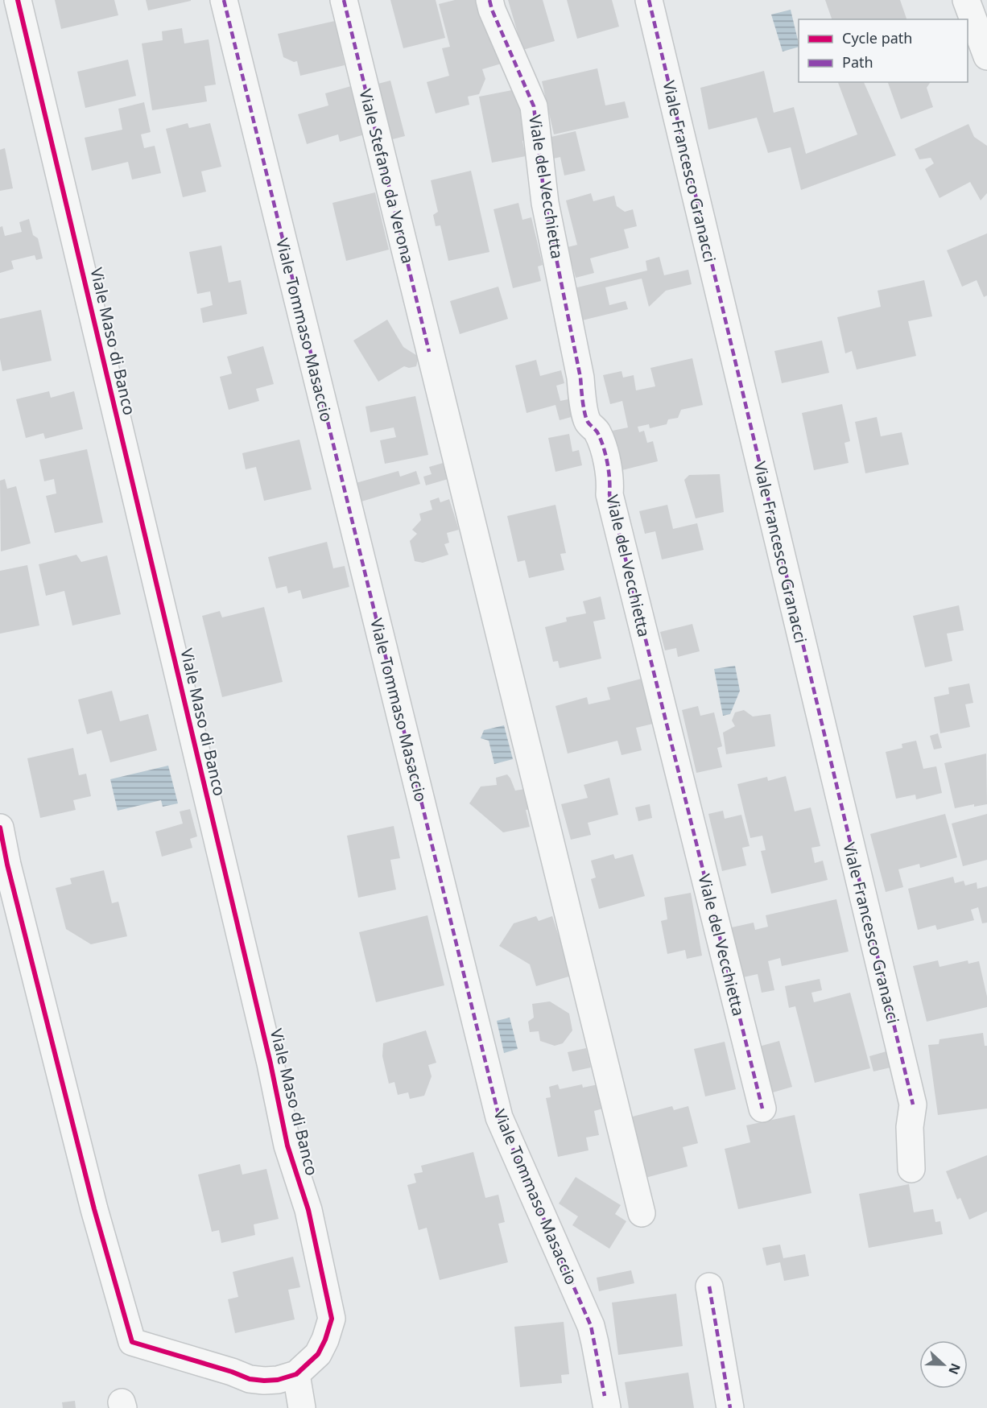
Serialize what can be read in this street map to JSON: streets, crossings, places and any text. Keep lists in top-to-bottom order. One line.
{"streets":{"street":["Viale Francesco Granacci","Viale Stefano da Verona","Viale del Vecchietta","Viale Tommaso Masaccio","Viale Maso di Banco"]},"legend":["Cycle path","Path"],"north":"right"}
